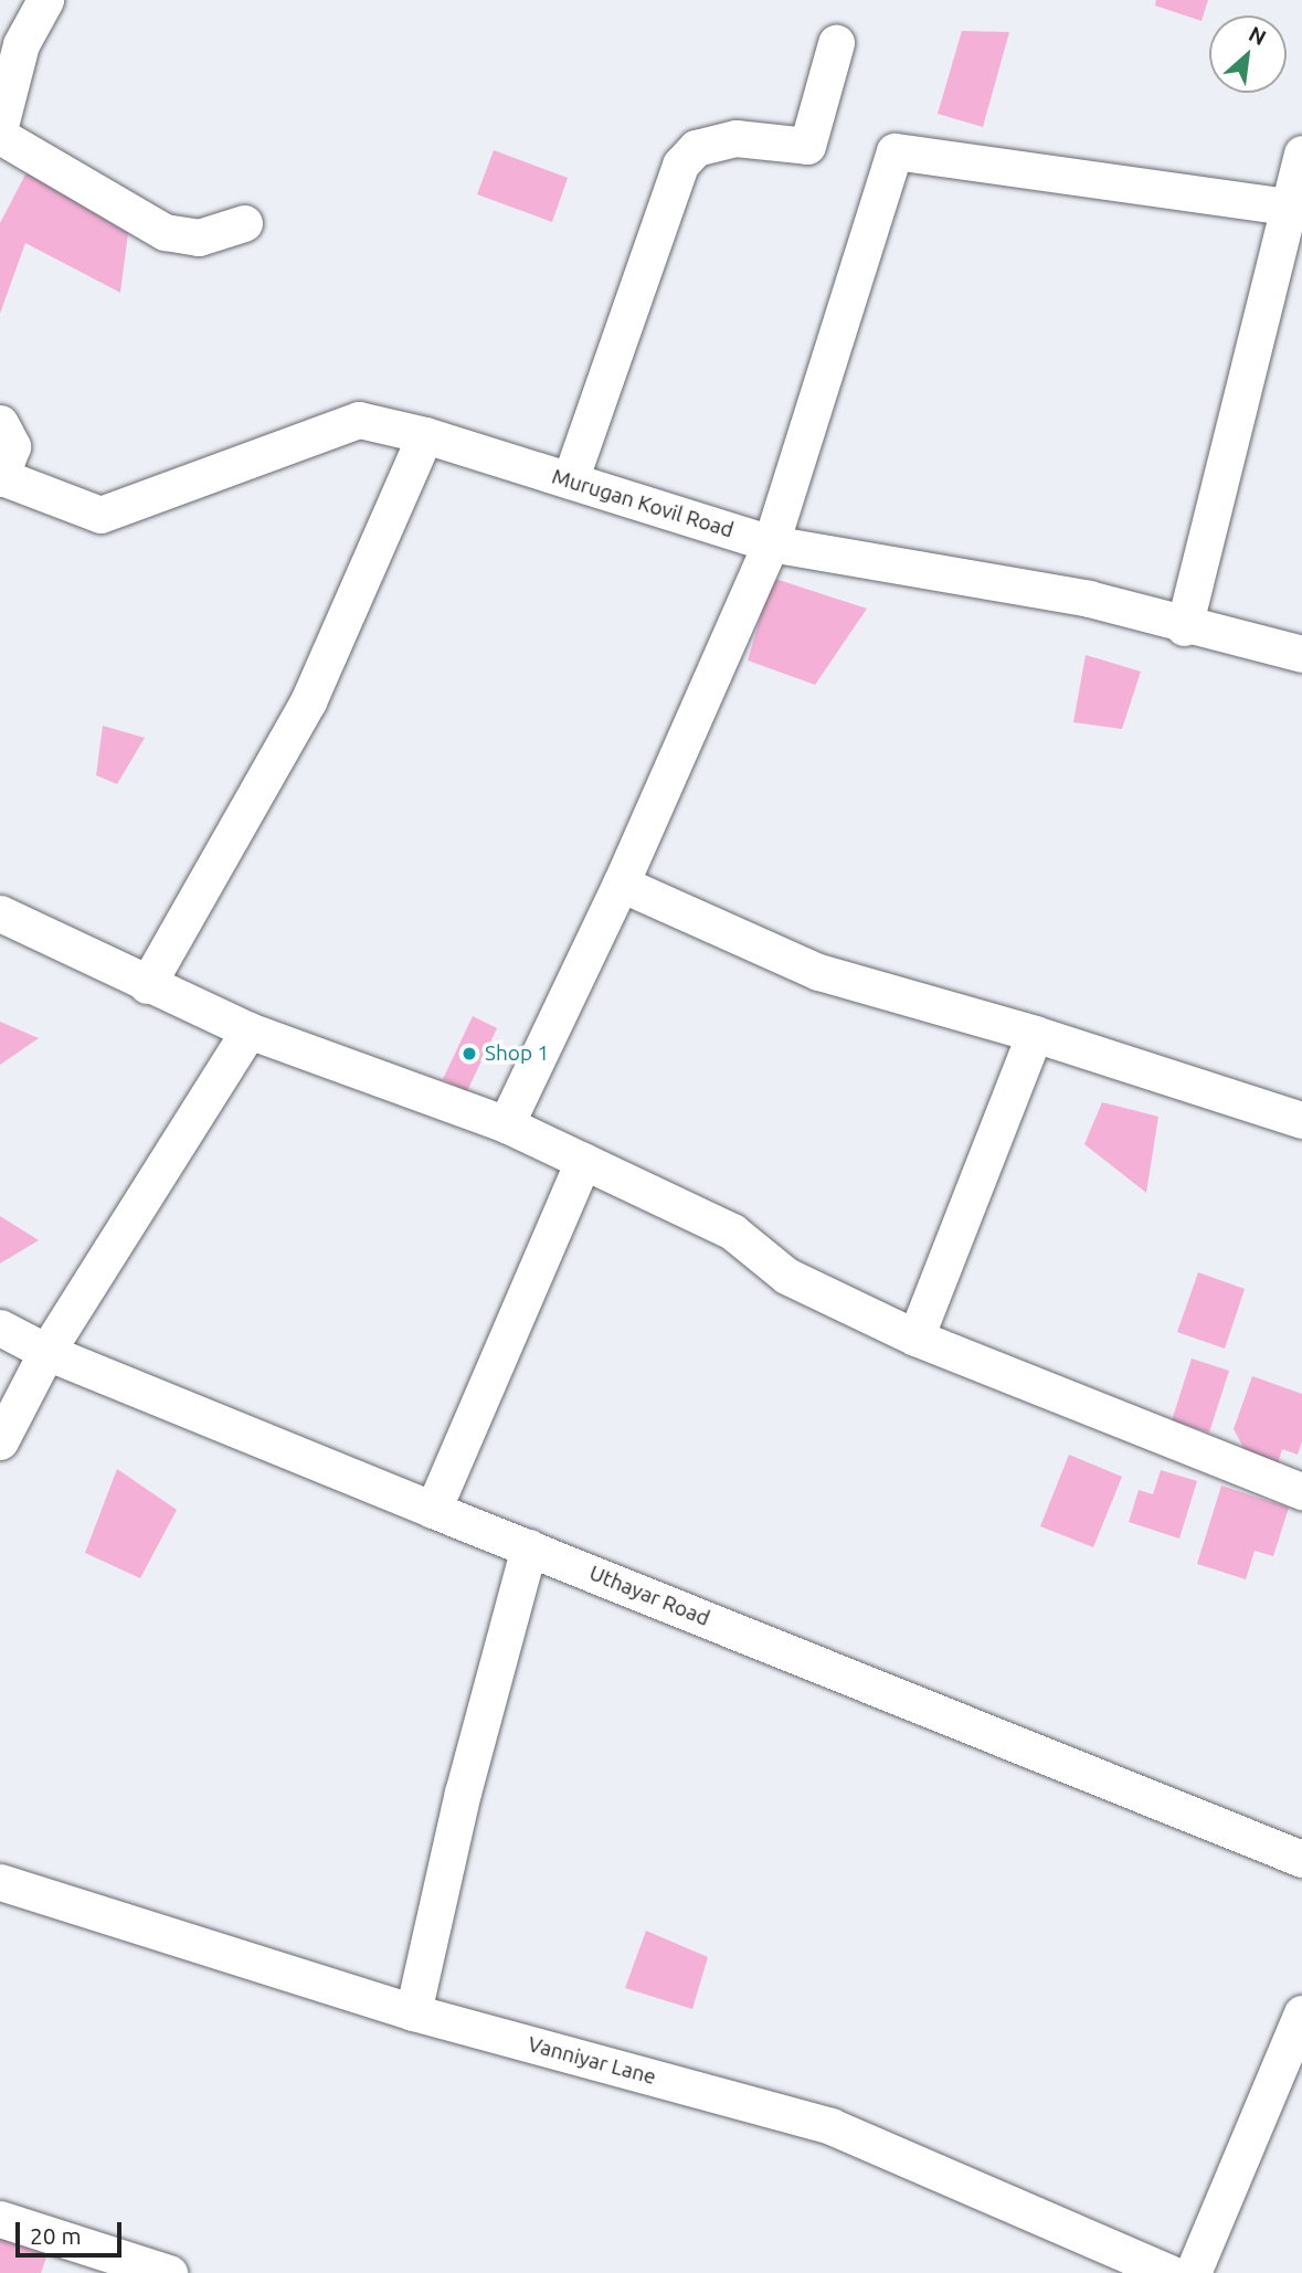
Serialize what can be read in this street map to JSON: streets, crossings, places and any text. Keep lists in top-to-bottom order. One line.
{"streets":{"street":["Murugan Kovil Road","Uthayar Road","Vanniyar Lane"]},"places":["Shop 1"],"scale_bar":"20 m","north":"top right"}
